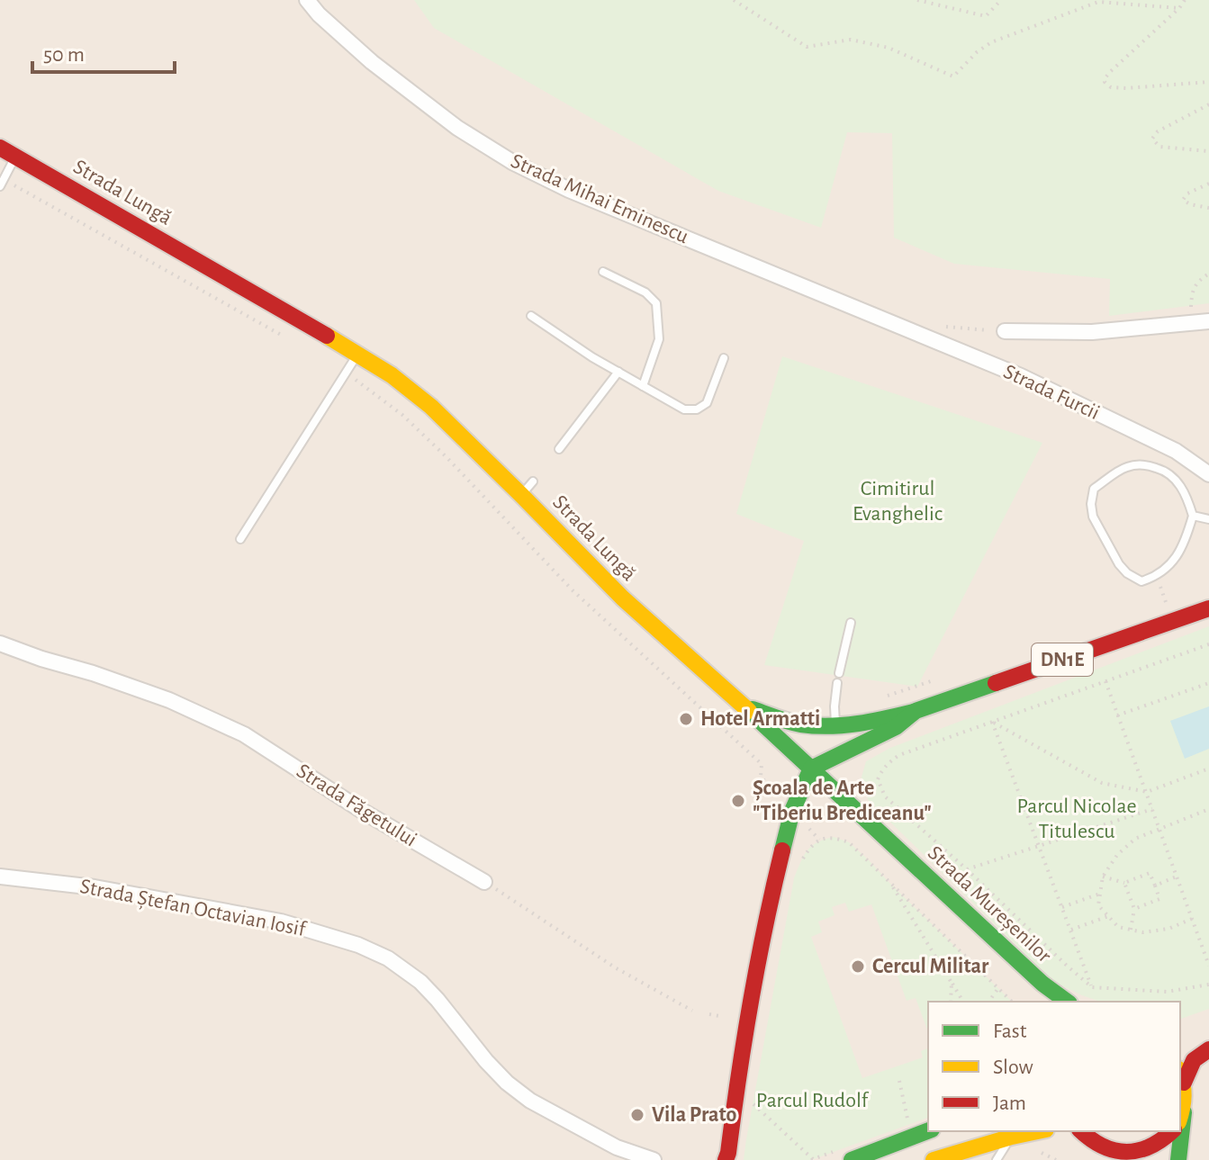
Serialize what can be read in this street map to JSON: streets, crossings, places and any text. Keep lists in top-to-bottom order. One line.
{"streets":{"main road":["Strada Lungă","DN1E","Strada Mureșenilor"],"street":["Strada Mihai Eminescu","Strada Furcii","Strada Făgetului","Strada Ștefan Octavian Iosif"]},"crossings":[["Strada Lungă","DN1E"],["Strada Lungă","Strada Mureșenilor"],["Strada Mihai Eminescu","Strada Furcii"],["DN1E","Strada Mureșenilor"]],"parks":["Cimitirul Evanghelic","Parcul Nicolae Titulescu","Parcul Rudolf"],"places":["Hotel Armatti","Școala de Arte \"Tiberiu Brediceanu\"","Cercul Militar","Vila Prato"],"legend":["Fast","Slow","Jam"],"scale_bar":"50 m"}
